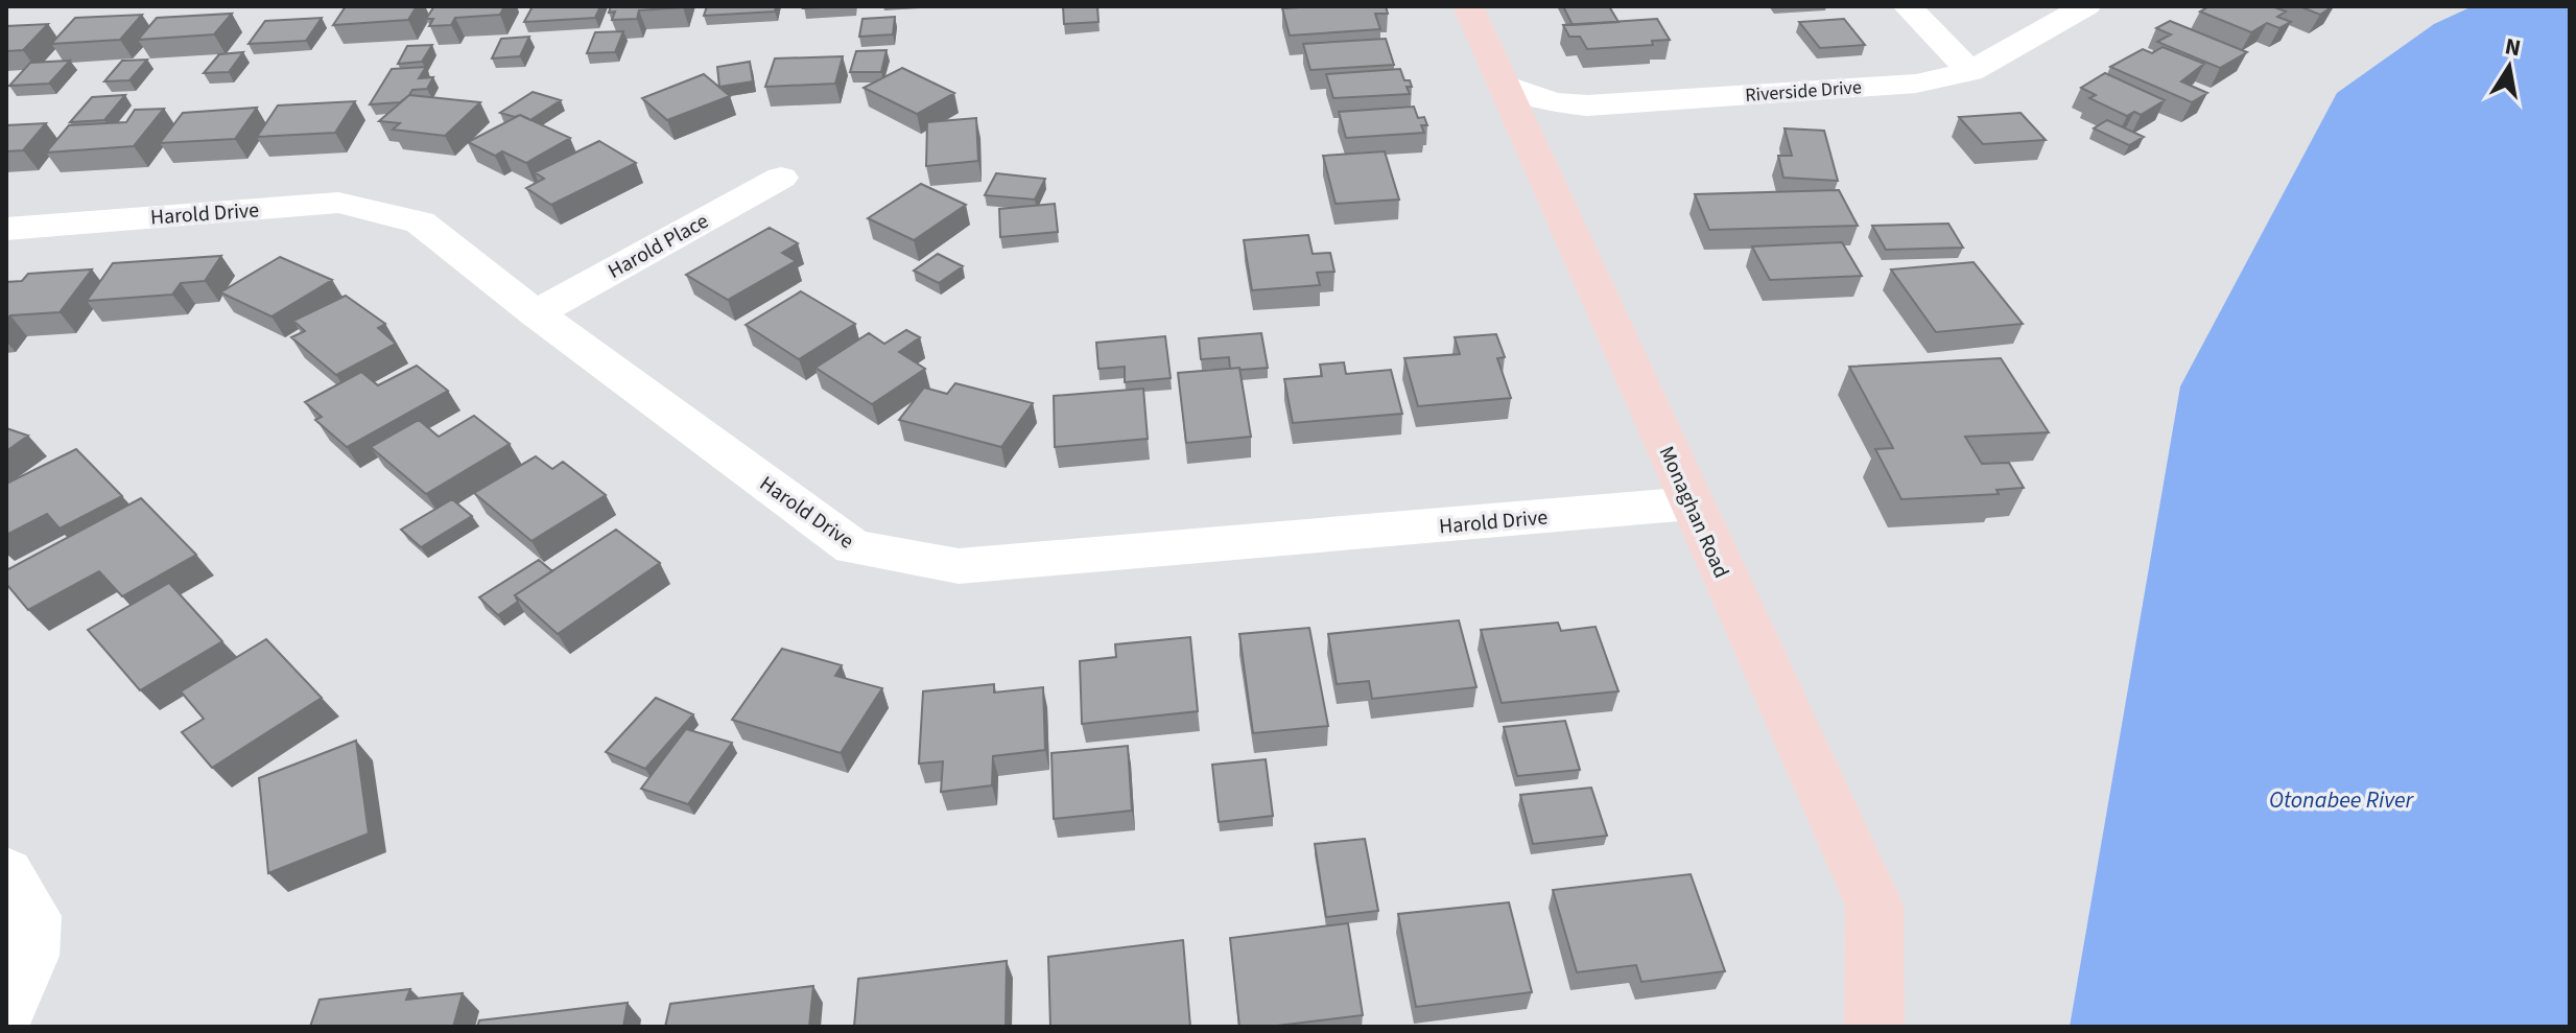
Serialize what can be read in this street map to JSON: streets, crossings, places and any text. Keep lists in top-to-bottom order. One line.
{"streets":{"street":["Riverside Drive","Harold Drive","Harold Place","Monaghan Road"]},"crossings":[["Riverside Drive","Monaghan Road"],["Harold Drive","Harold Place"],["Harold Drive","Monaghan Road"]],"water":["Otonabee River"],"north":"top"}
